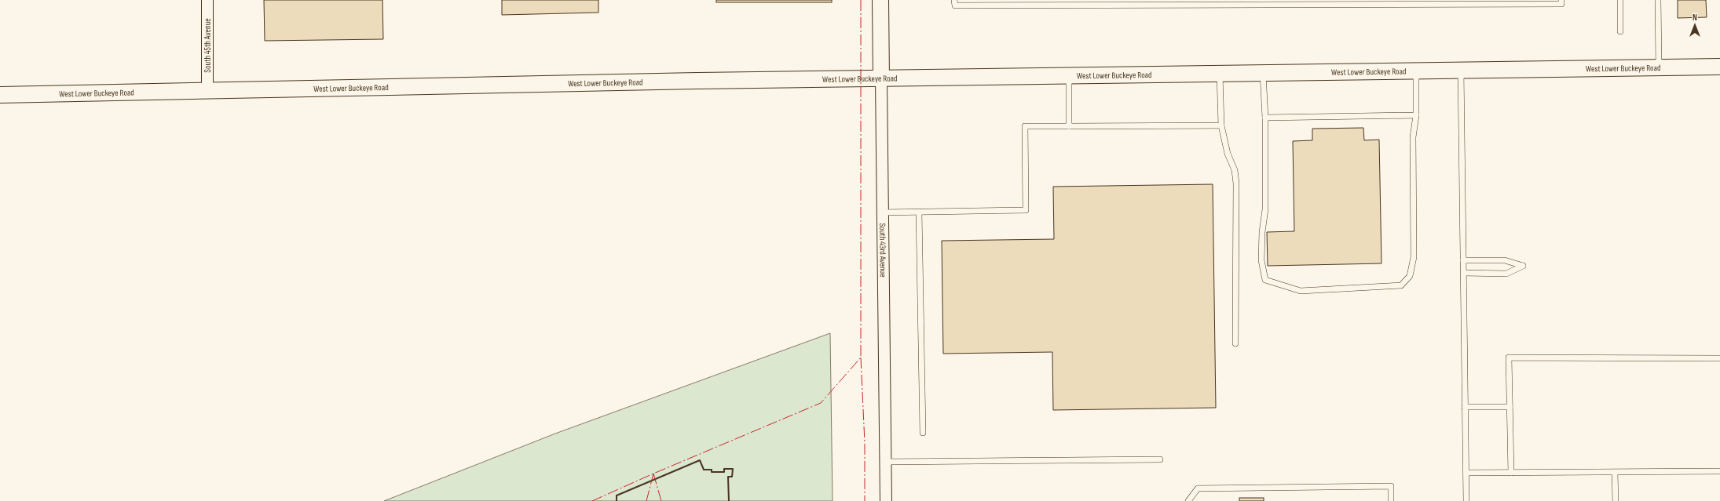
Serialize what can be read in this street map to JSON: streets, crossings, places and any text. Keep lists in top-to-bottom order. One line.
{"streets":{"main road":["West Lower Buckeye Road","South 43rd Avenue"],"street":["South 45th Avenue"]},"crossings":[["South 45th Avenue","West Lower Buckeye Road"],["West Lower Buckeye Road","South 43rd Avenue"]],"north":"top"}
